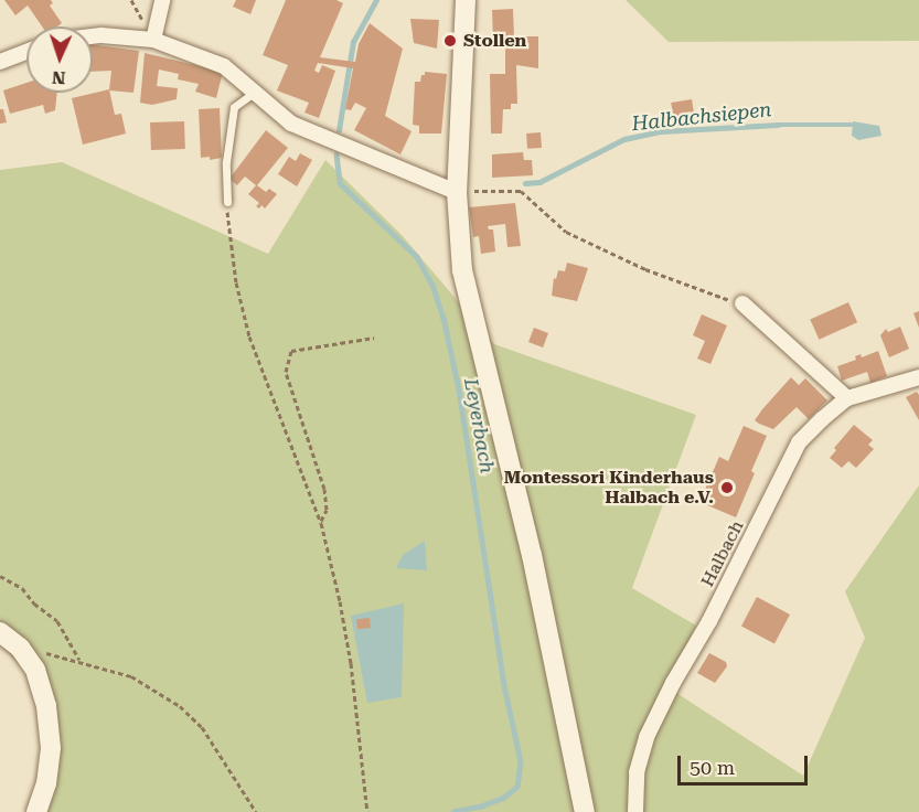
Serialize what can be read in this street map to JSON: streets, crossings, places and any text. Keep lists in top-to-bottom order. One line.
{"streets":{"street":["Halbach"]},"water":["Halbachsiepen","Leyerbach"],"places":["Stollen","Montessori Kinderhaus Halbach e.V."],"scale_bar":"50 m","north":"bottom"}
